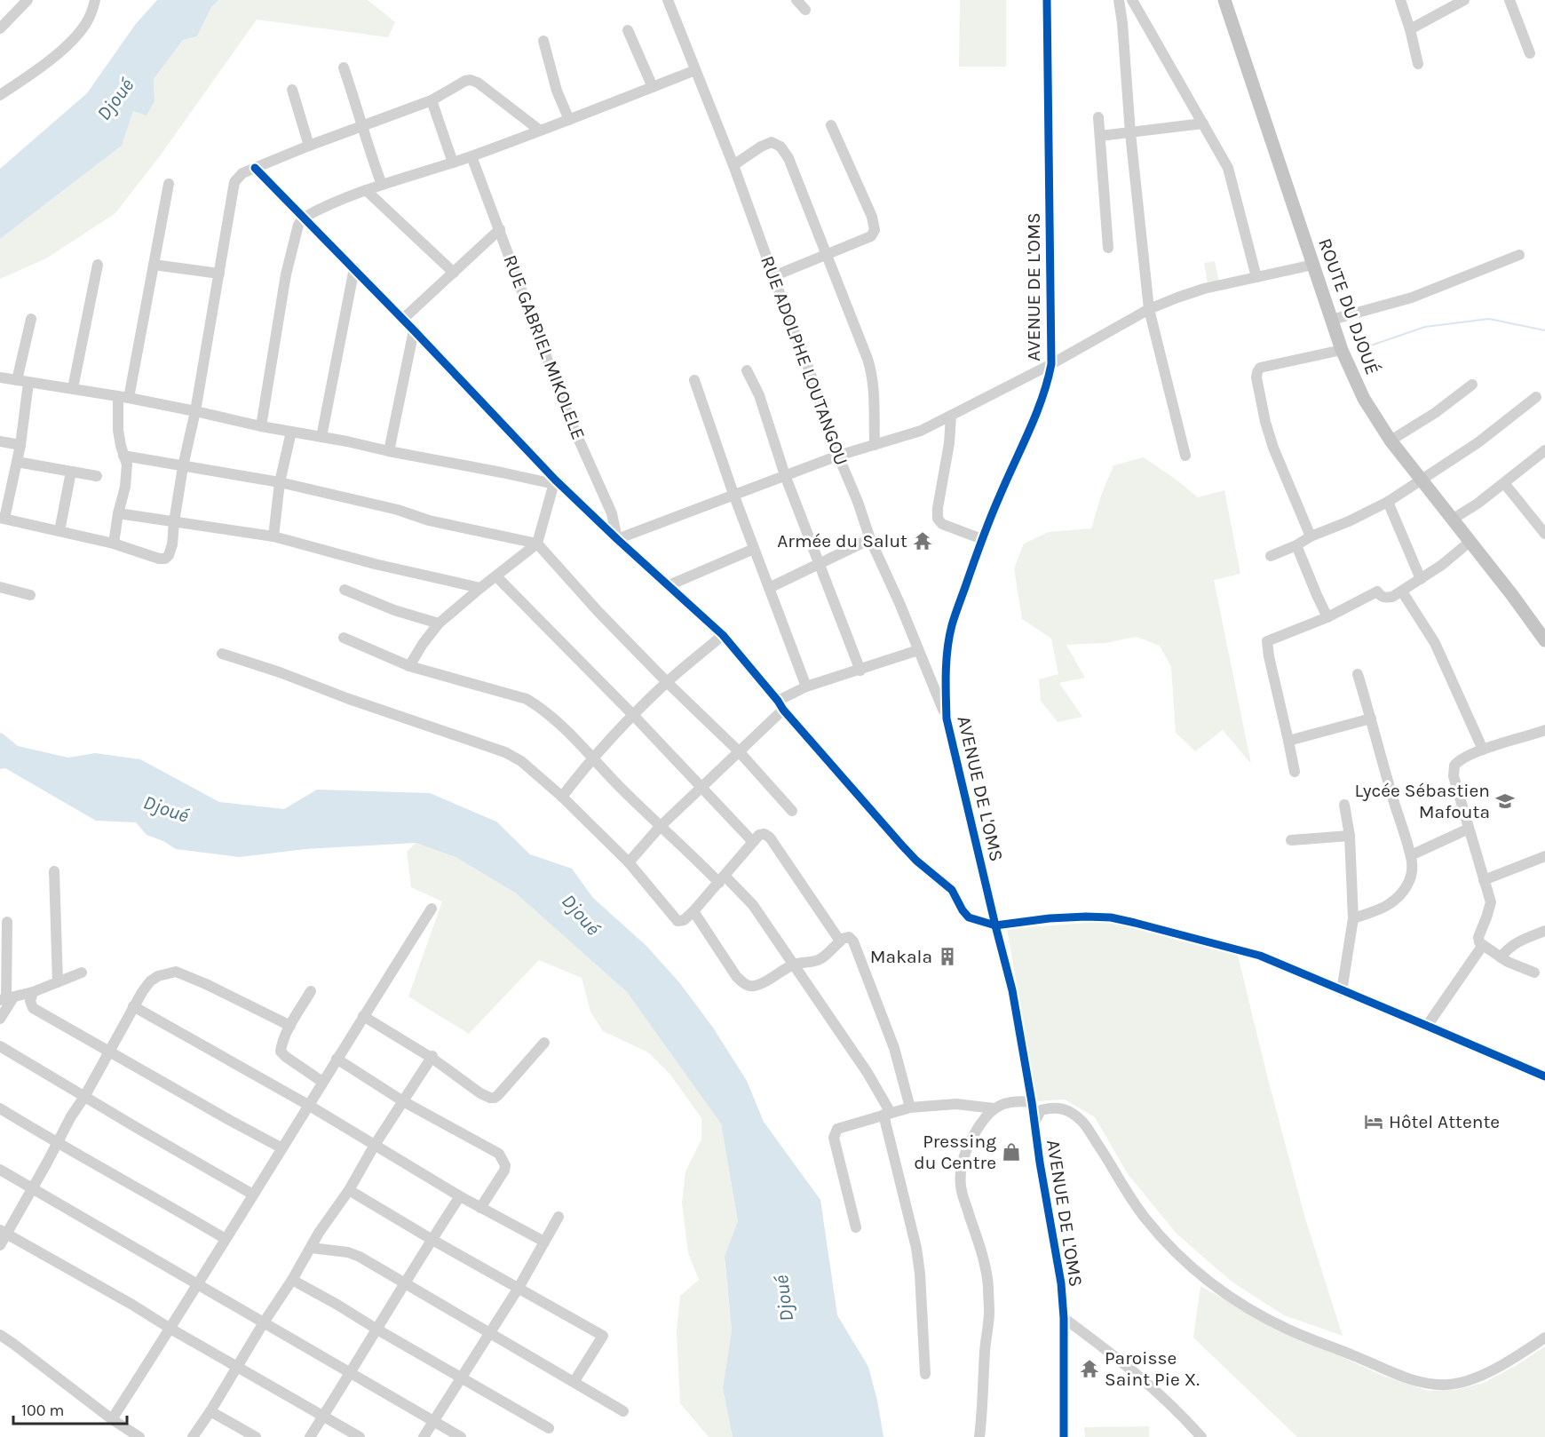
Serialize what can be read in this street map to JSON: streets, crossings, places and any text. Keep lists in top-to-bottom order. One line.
{"streets":{"main road":["ROUTE DU DJOUÉ"],"street":["AVENUE DE L'OMS","RUE GABRIEL MIKOLELE","RUE ADOLPHE LOUTANGOU"]},"crossings":[["AVENUE DE L'OMS","RUE ADOLPHE LOUTANGOU"]],"water":["Djoué"],"places":{"temple":["Armée du Salut","Paroisse Saint Pie X."],"school or university":["Lycée Sébastien Mafouta"],"building":["Makala"],"hotel":["Hôtel Attente"],"shop":["Pressing du Centre"]},"scale_bar":"100 m"}
